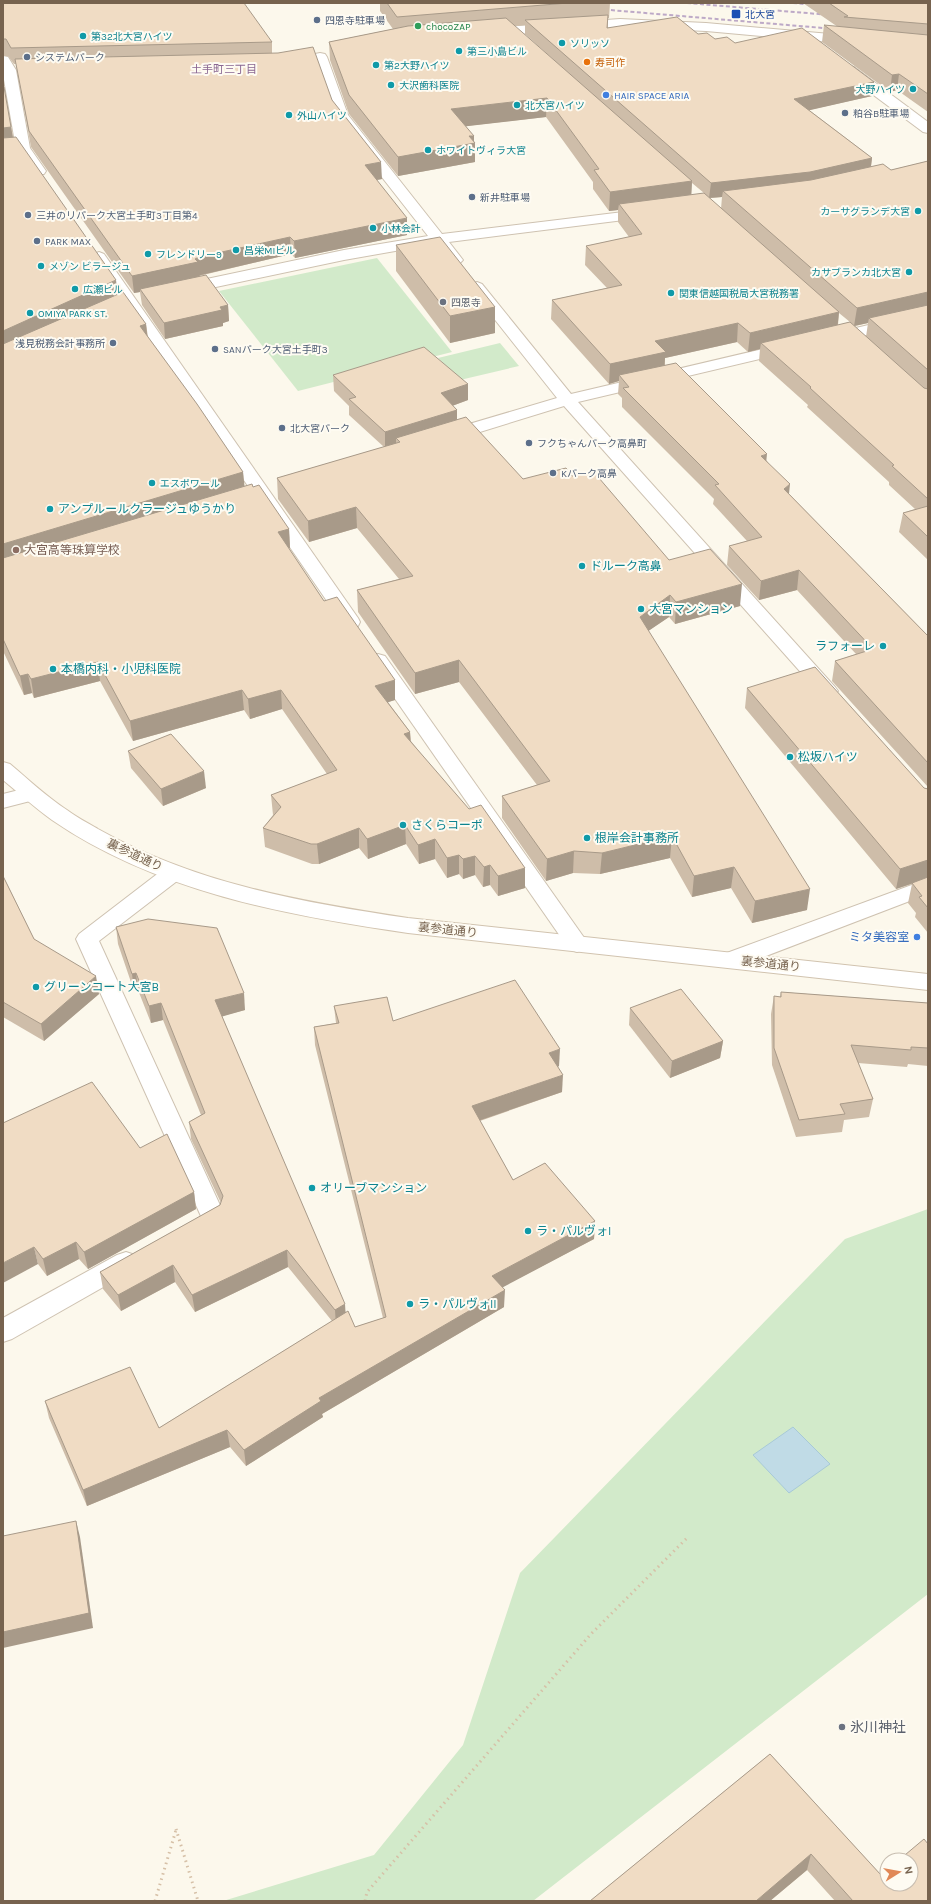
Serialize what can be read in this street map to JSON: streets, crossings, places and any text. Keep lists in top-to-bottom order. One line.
{"streets":{"street":["裏参道通り"]},"districts":["土手町三丁目"],"places":{"transit":["北大宮"],"other":["四恩寺駐車場","chocoZAP","第32北大宮ハイツ","ソリッソ","第三小島ビル","システムパーク","寿司作","第2大野ハイツ","大沢歯科医院","大野ハイツ","HAIR SPACE ARIA","北大宮ハイツ","粕谷B駐車場","外山ハイツ","ホワイトヴィラ大宮","新井駐車場","カーサグランデ大宮","三井のリパーク大宮土手町3丁目第4","小林会計","PARK MAX","昌栄MIビル","フレンドリー9","メゾン ビラージュ","カサブランカ北大宮","広瀬ビル","関東信越国税局大宮税務署","四恩寺","OMIYA PARK ST.","浅見税務会計事務所","SANパーク大宮土手町3","北大宮パーク","フクちゃんパーク高鼻町","Kパーク高鼻","エスポワール","アンプルールクラージュゆうかり","大宮高等珠算学校","ドルーク高鼻","大宮マンション","ラフォーレ","本橋内科・小児科医院","松坂ハイツ","さくらコーポ","根岸会計事務所","ミタ美容室","グリーンコート大宮B","オリーブマンション","ラ・パルヴォI","ラ・パルヴォII","氷川神社"]},"north":"right"}
